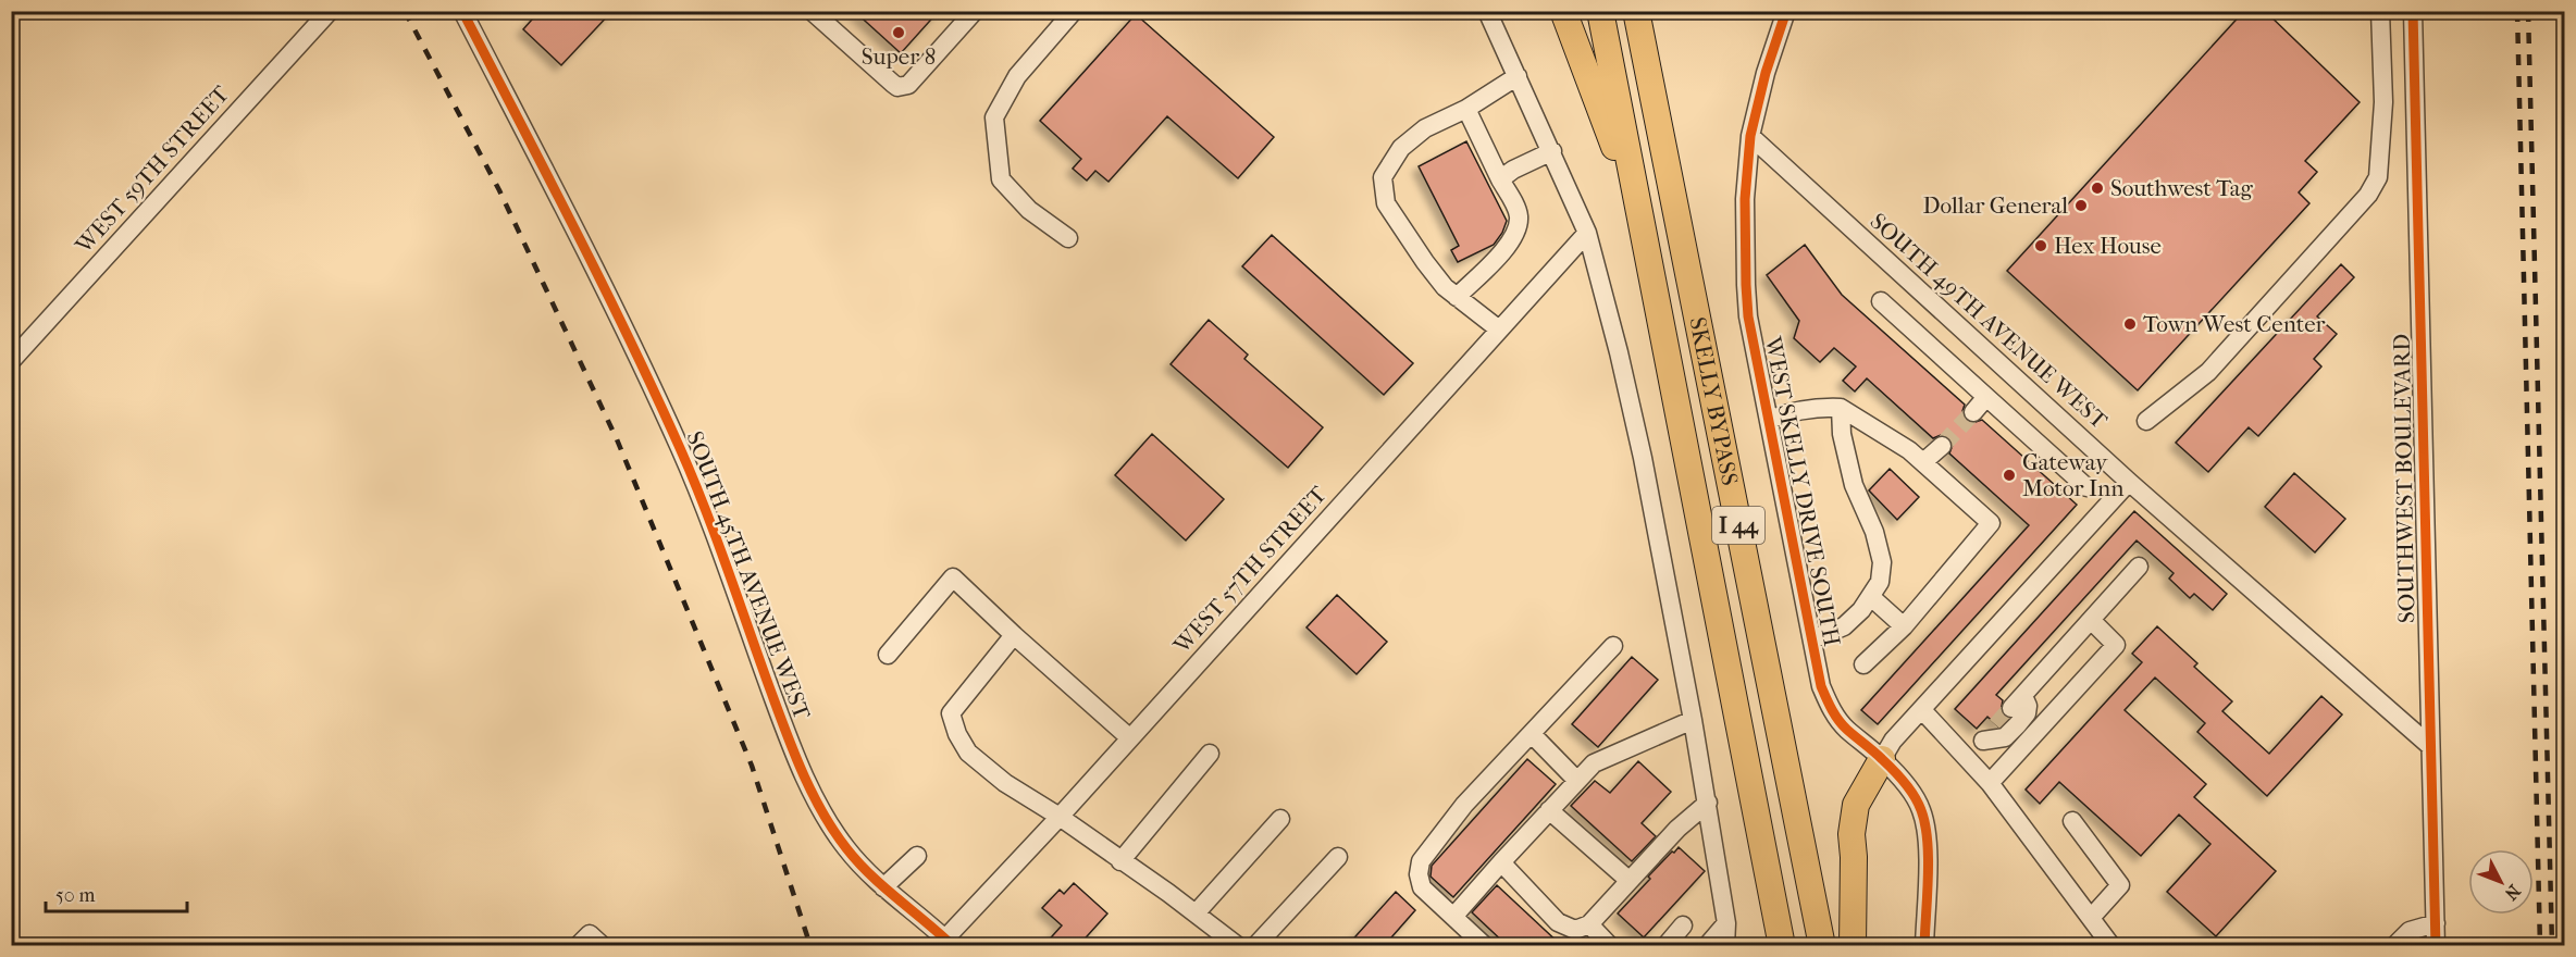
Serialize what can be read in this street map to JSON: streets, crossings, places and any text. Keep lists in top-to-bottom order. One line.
{"streets":{"highway":["SKELLY BYPASS","I 44"],"street":["WEST 59TH STREET","SOUTH 49TH AVENUE WEST","SOUTHWEST BOULEVARD","WEST SKELLY DRIVE SOUTH","WEST 57TH STREET","SOUTH 45TH AVENUE WEST"]},"crossings":[["SOUTH 49TH AVENUE WEST","SOUTHWEST BOULEVARD"],["SOUTH 49TH AVENUE WEST","WEST SKELLY DRIVE SOUTH"],["WEST 57TH STREET","SOUTH 45TH AVENUE WEST"]],"places":["Super 8","Southwest Tag","Dollar General","Hex House","Town West Center","Gateway Motor Inn"],"scale_bar":"50 m","north":"bottom right"}
